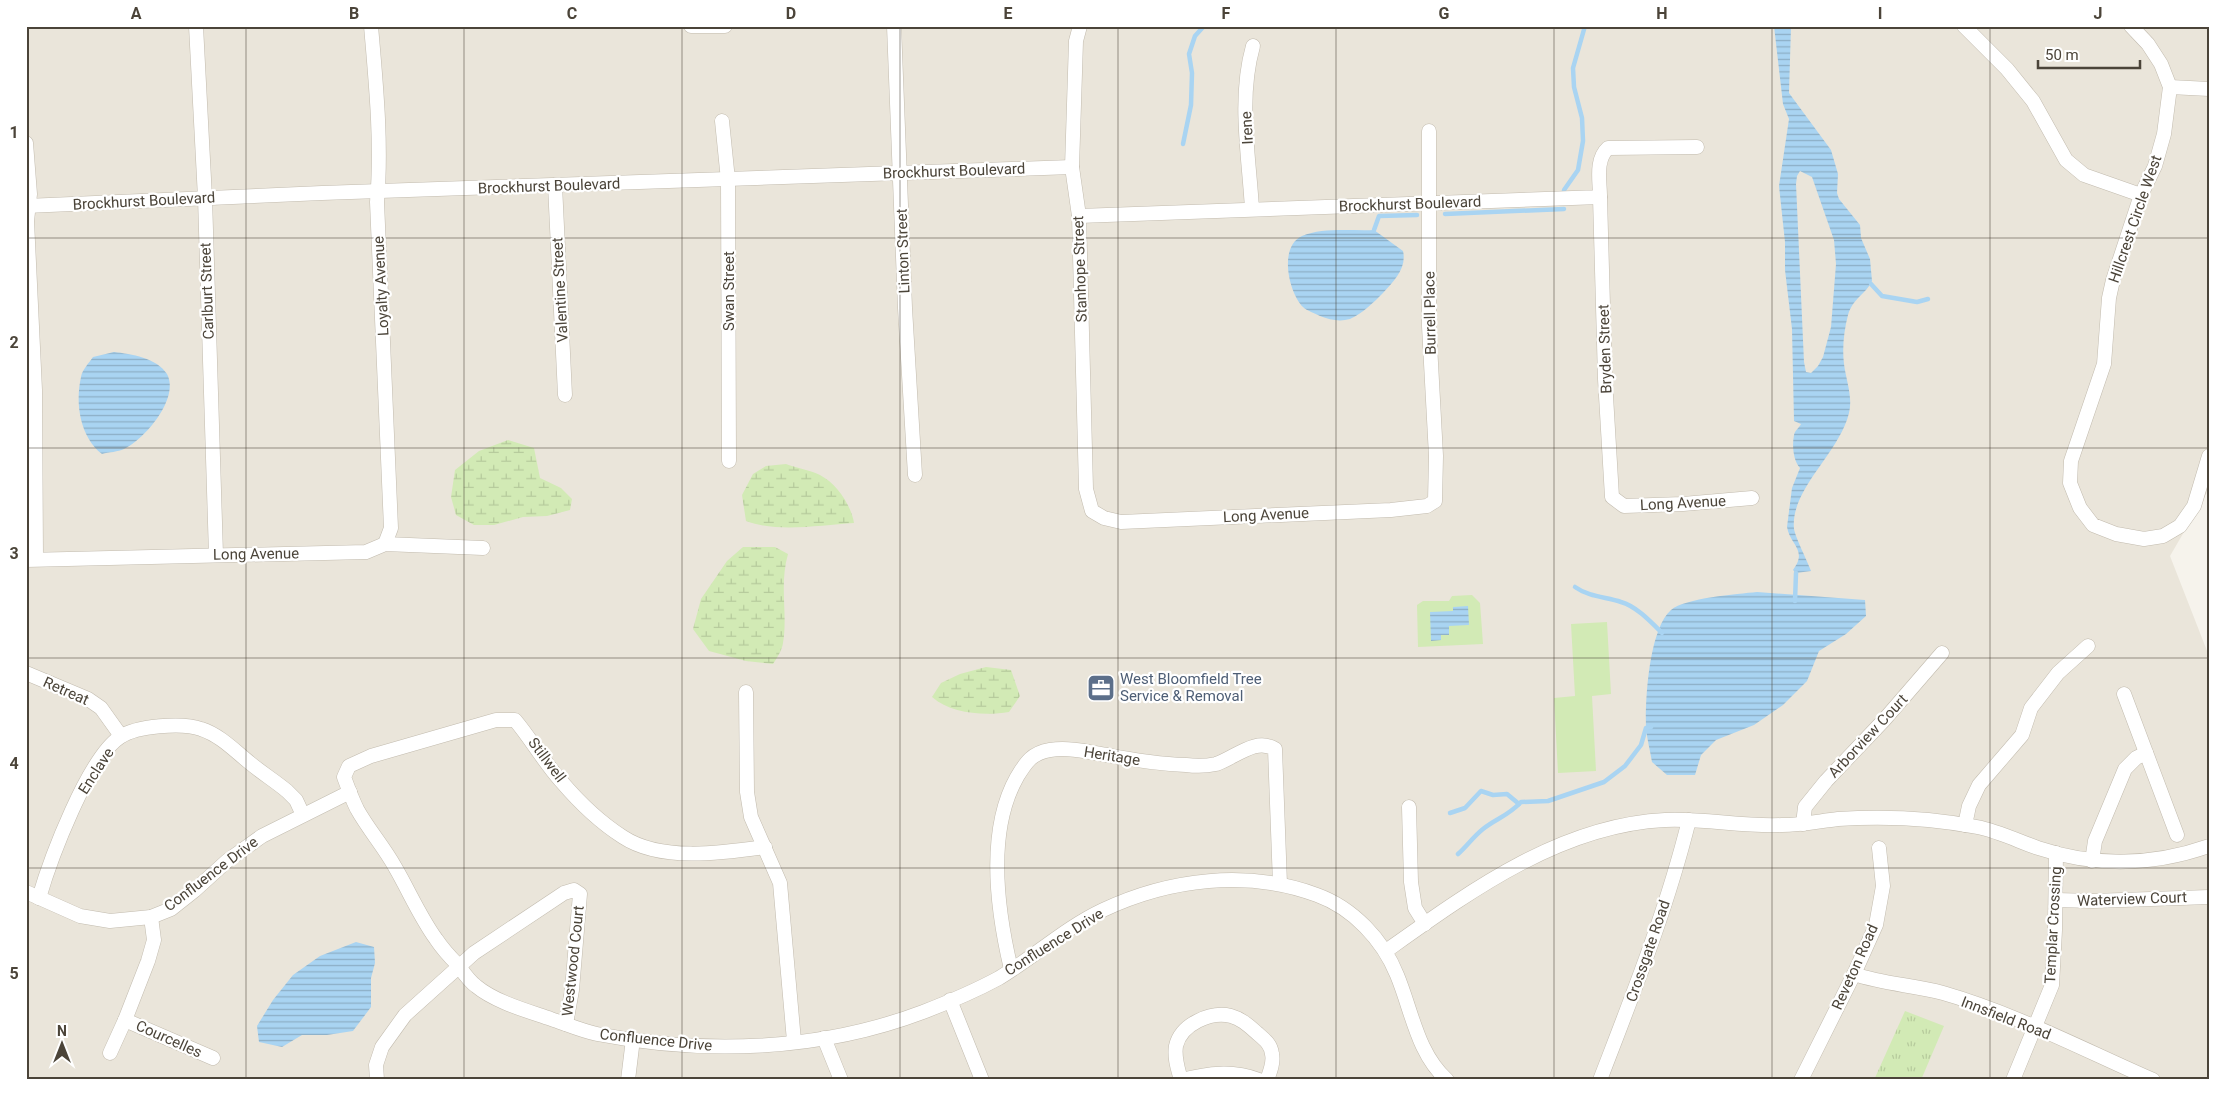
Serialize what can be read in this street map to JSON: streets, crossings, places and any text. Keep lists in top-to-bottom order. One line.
{"streets":{"street":["Irene","Brockhurst Boulevard","Hillcrest Circle West","Linton Street","Stanhope Street","Loyalty Avenue","Valentine Street","Carlburt Street","Swan Street","Burrell Place","Bryden Street","Long Avenue","Retreat","Arborview Court","Heritage","Stillwell","Enclave","Confluence Drive","Waterview Court","Templar Crossing","Crossgate Road","Westwood Court","Reveton Road","Innsfield Road","Courcelles"]},"crossings":[["Irene","Brockhurst Boulevard"],["Brockhurst Boulevard","Linton Street"],["Brockhurst Boulevard","Stanhope Street"],["Brockhurst Boulevard","Loyalty Avenue"],["Brockhurst Boulevard","Valentine Street"],["Brockhurst Boulevard","Carlburt Street"],["Brockhurst Boulevard","Swan Street"],["Brockhurst Boulevard","Burrell Place"],["Brockhurst Boulevard","Bryden Street"],["Stanhope Street","Long Avenue"],["Loyalty Avenue","Long Avenue"],["Carlburt Street","Long Avenue"],["Burrell Place","Long Avenue"],["Bryden Street","Long Avenue"],["Retreat","Enclave"],["Heritage","Confluence Drive"],["Stillwell","Confluence Drive"],["Enclave","Confluence Drive"],["Confluence Drive","Westwood Court"],["Confluence Drive","Courcelles"],["Waterview Court","Templar Crossing"],["Templar Crossing","Innsfield Road"],["Reveton Road","Innsfield Road"]],"places":{"office":["West Bloomfield Tree Service & Removal"]},"scale_bar":"50 m","north":"top","grid":{"columns":["A","B","C","D","E","F","G","H","I","J"],"rows":["1","2","3","4","5"]}}
